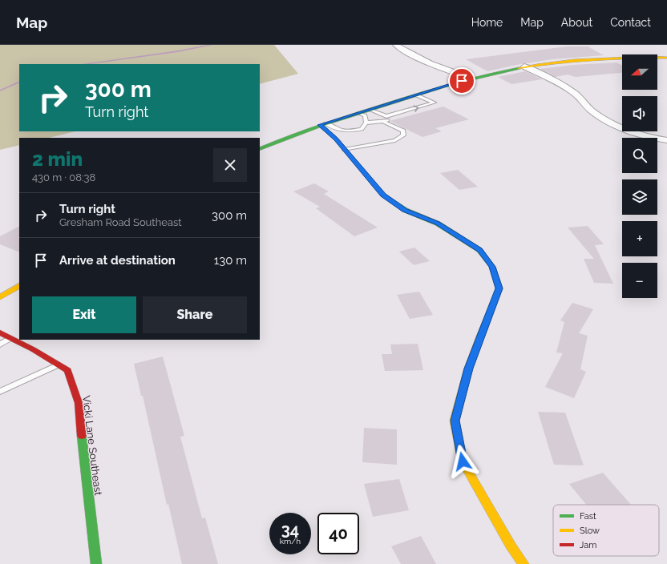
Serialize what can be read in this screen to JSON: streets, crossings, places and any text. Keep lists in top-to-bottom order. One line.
{"streets":{"street":["Vicki Lane Southeast"]},"legend":["Fast","Slow","Jam"],"north":"left","page":{"header":"Map","nav":["Home","Map","About","Contact"],"map_buttons":["+","−"],"turn":["300 m","Turn right"],"heading":["2 min","430 m · 08:38"],"list":[{"name":"Turn right","note":"Gresham Road Southeast","value":"300 m"},{"name":"Arrive at destination","value":"130 m"}],"buttons":["Exit","Share"],"speed":"34 km/h","limit":"40"}}
